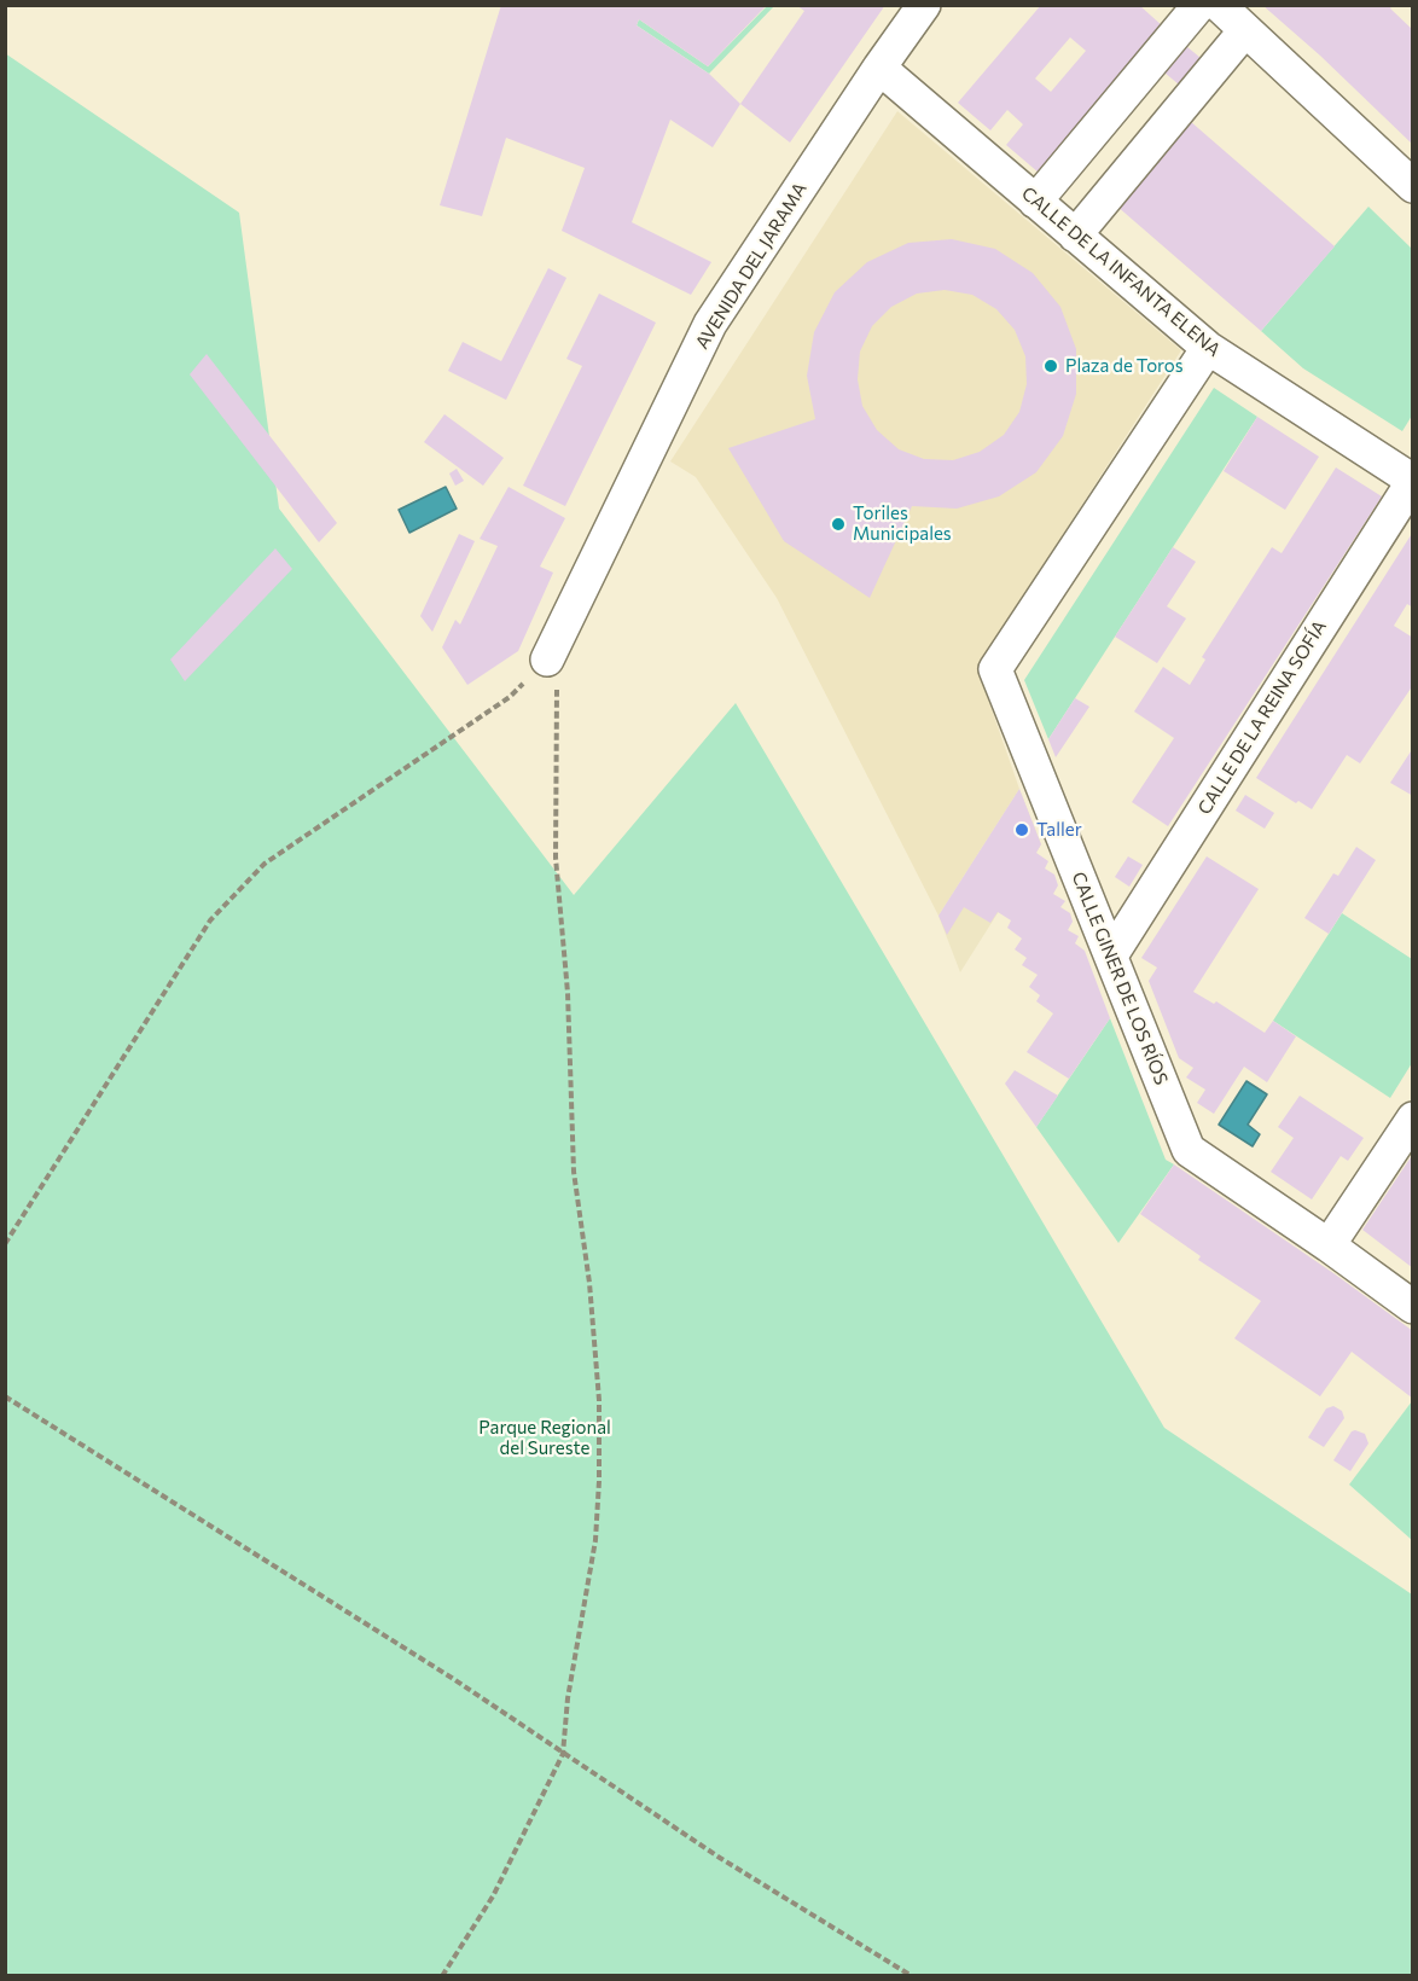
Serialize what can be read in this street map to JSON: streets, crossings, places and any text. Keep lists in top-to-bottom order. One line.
{"streets":{"street":["AVENIDA DEL JARAMA","CALLE DE LA INFANTA ELENA","CALLE DE LA REINA SOFÍA","CALLE GINER DE LOS RÍOS"]},"crossings":[["AVENIDA DEL JARAMA","CALLE DE LA INFANTA ELENA"],["CALLE DE LA INFANTA ELENA","CALLE DE LA REINA SOFÍA"],["CALLE DE LA INFANTA ELENA","CALLE GINER DE LOS RÍOS"],["CALLE DE LA REINA SOFÍA","CALLE GINER DE LOS RÍOS"]],"parks":["Parque Regional del Sureste"],"places":["Plaza de Toros","Toriles Municipales","Taller"]}
